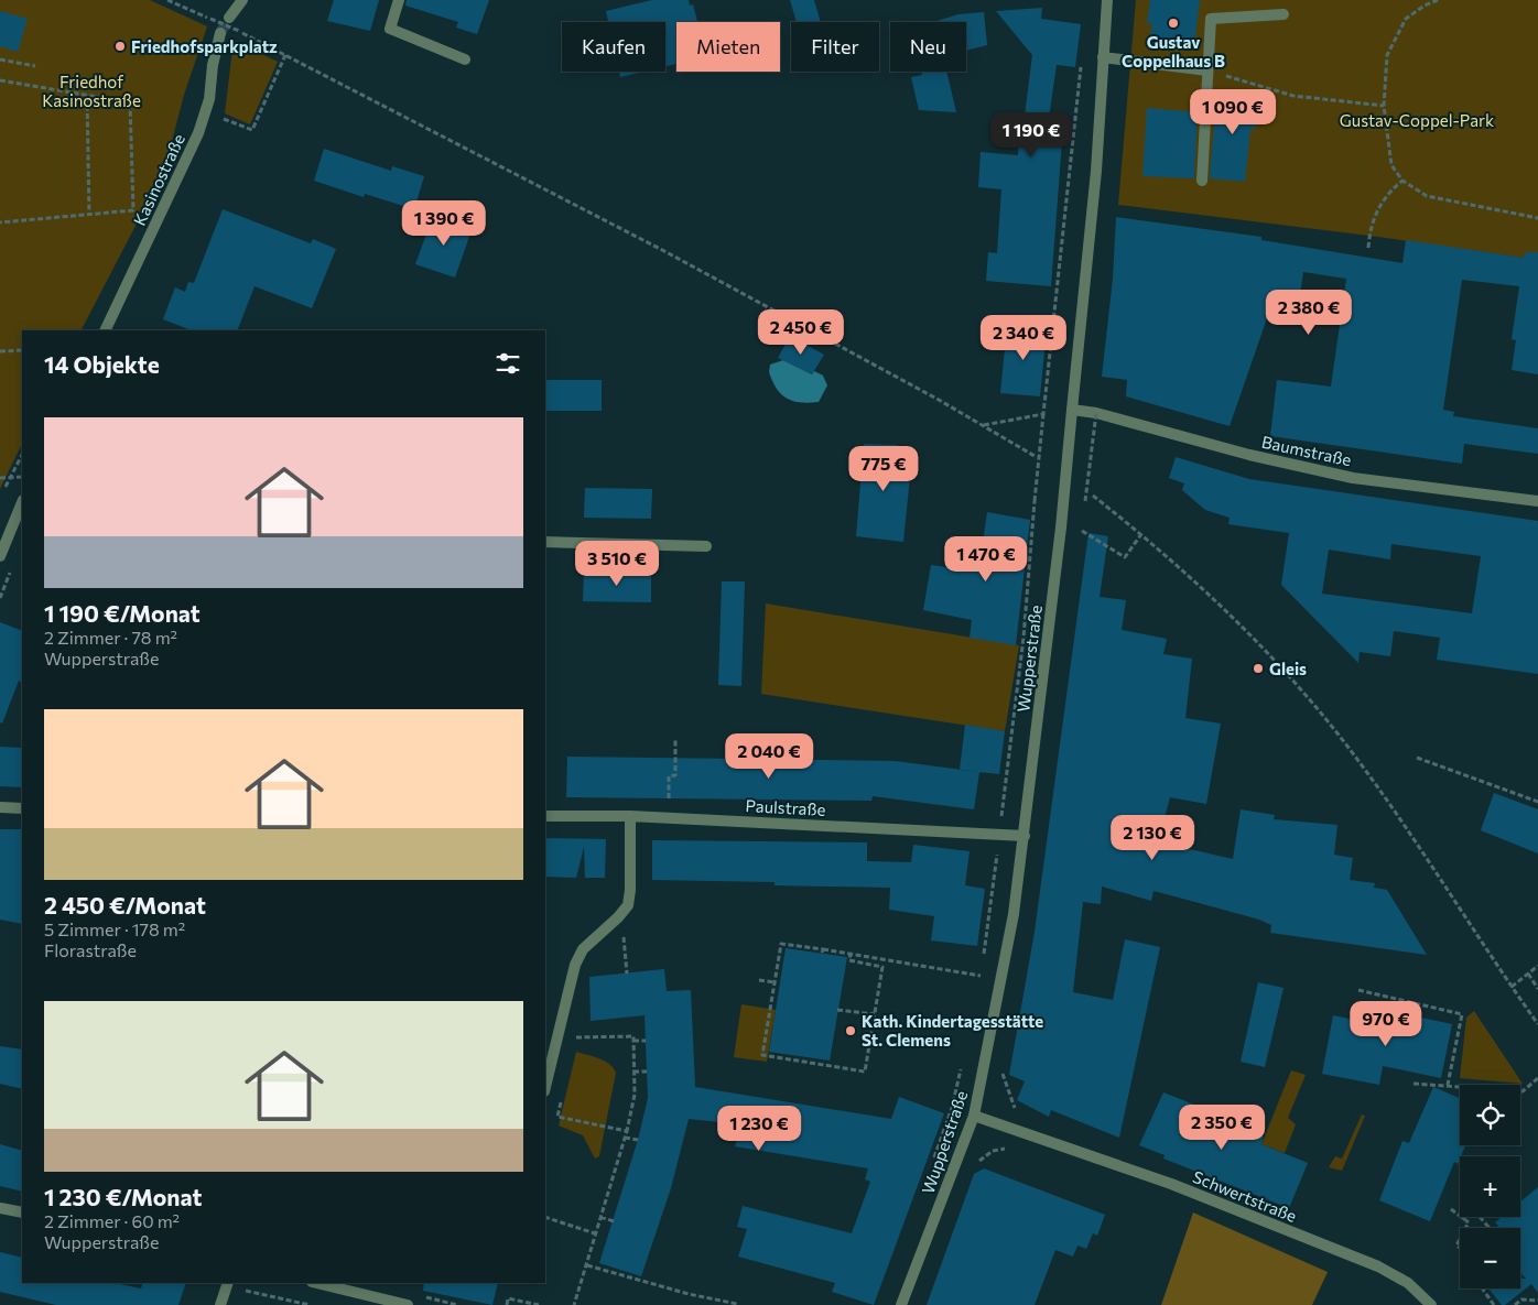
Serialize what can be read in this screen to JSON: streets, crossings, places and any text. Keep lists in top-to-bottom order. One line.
{"streets":{"street":["Kasinostraße","Baumstraße","Wupperstraße","Paulstraße","Schwertstraße"]},"crossings":[["Baumstraße","Wupperstraße"],["Wupperstraße","Paulstraße"],["Wupperstraße","Schwertstraße"]],"parks":["Friedhof Kasinostraße","Gustav-Coppel-Park"],"places":["Gustav Coppelhaus B","Friedhofsparkplatz","Gleis","Kath. Kindertagesstätte St. Clemens"],"page":{"chip":["Kaufen","Mieten","Filter","Neu"],"price":["1 090 €","1 190 €","1 390 €","2 380 €","2 450 €","2 340 €","775 €","1 470 €","3 510 €","2 040 €","2 130 €","970 €","2 350 €","1 230 €"],"heading":"14 Objekte","list":[{"name":"1 190 €/Monat","note":"2 Zimmer · 78 m² · Wupperstraße"},{"name":"2 450 €/Monat","note":"5 Zimmer · 178 m² · Florastraße"},{"name":"1 230 €/Monat","note":"2 Zimmer · 60 m² · Wupperstraße"}],"map_buttons":["+","−"]}}
